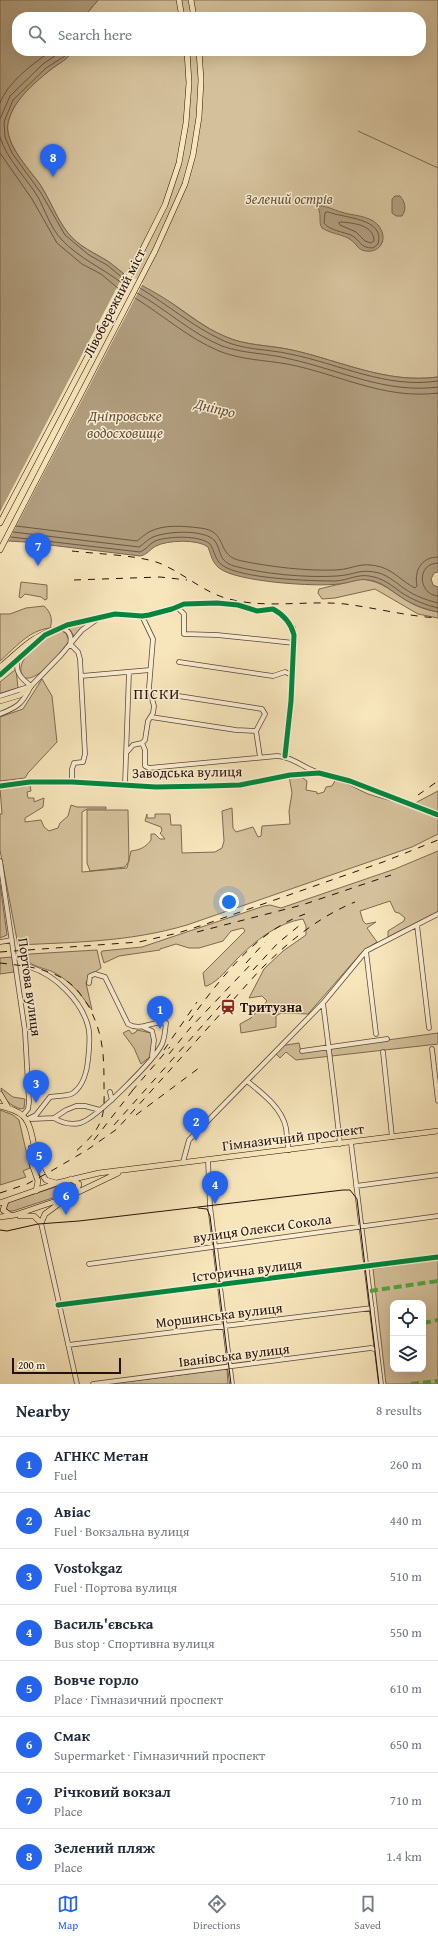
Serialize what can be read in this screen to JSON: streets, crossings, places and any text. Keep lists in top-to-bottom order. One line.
{"streets":{"main road":["Лівобережний міст","Гімназичний проспект"],"street":["Заводська вулиця","Портова вулиця","вулиця Олекси Сокола","Історична вулиця","Моршинська вулиця","Іванівська вулиця"]},"districts":["ПІСКИ"],"water":["Дніпро","Дніпровське водосховище"],"parks":["Зелений острів"],"places":{"station":["Тритузна"]},"scale_bar":"200 m","page":{"search":"Search here","pins":["8","7","1","3","2","5","4","6"],"scale":"200 m","heading":["Nearby","8 results"],"list":[{"mark":"1","name":"АГНКС Метан","note":"Fuel","value":"260 m"},{"mark":"2","name":"Авіас","note":"Fuel · Вокзальна вулиця","value":"440 m"},{"mark":"3","name":"Vostokgaz","note":"Fuel · Портова вулиця","value":"510 m"},{"mark":"4","name":"Василь'євська","note":"Bus stop · Спортивна вулиця","value":"550 m"},{"mark":"5","name":"Вовче горло","note":"Place · Гімназичний проспект","value":"610 m"},{"mark":"6","name":"Смак","note":"Supermarket · Гімназичний проспект","value":"650 m"},{"mark":"7","name":"Річковий вокзал","note":"Place","value":"710 m"},{"mark":"8","name":"Зелений пляж","note":"Place","value":"1.4 km"}],"nav":["Map","Directions","Saved"]}}
